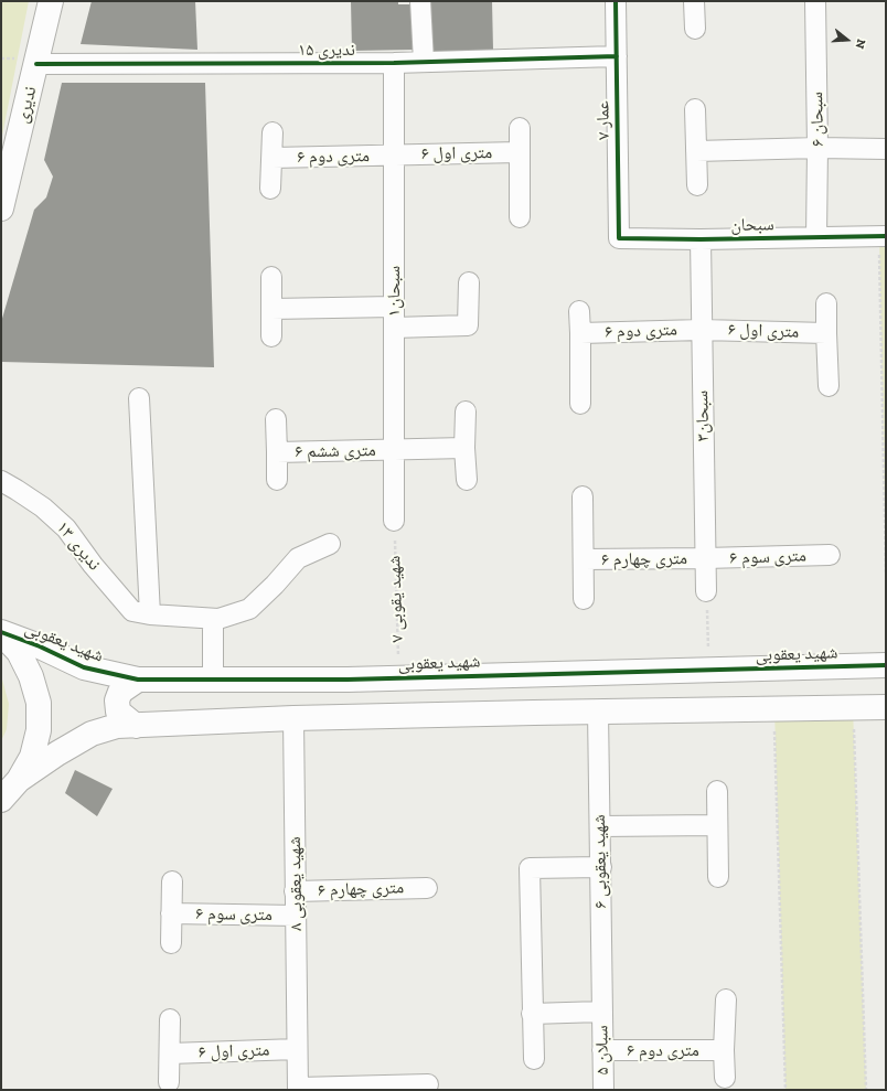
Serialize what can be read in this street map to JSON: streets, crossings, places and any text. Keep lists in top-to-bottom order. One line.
{"streets":{"street":["ندیری ۱۵","ندیری","سبحان ۶","عمار ۷","۶ متری اول","۶ متری دوم","سبحان","سبحان۱","سبحان۳","۶ متری ششم","ندیری ۱۳","۶ متری سوم","۶ متری چهارم","شهید یعقوبی","شهید یعقوبی ۶","شهید یعقوبی ۸","سبلان ۵"],"path":["شهید یقوبی ۷"]},"crossings":[["ندیری ۱۵","ندیری"],["ندیری ۱۵","عمار ۷"],["ندیری ۱۵","سبحان۱"],["سبحان ۶","سبحان"],["عمار ۷","سبحان"],["۶ متری اول","۶ متری دوم"],["۶ متری اول","سبحان۱"],["۶ متری اول","سبحان۳"],["۶ متری اول","شهید یعقوبی ۸"],["۶ متری دوم","سبحان۱"],["۶ متری دوم","سبحان۳"],["۶ متری دوم","سبلان ۵"],["سبحان","سبحان۳"],["سبحان۱","۶ متری ششم"],["سبحان۱","شهید یقوبی ۷"],["سبحان۳","۶ متری سوم"],["سبحان۳","۶ متری چهارم"],["۶ متری سوم","۶ متری چهارم"],["۶ متری سوم","شهید یعقوبی ۸"],["۶ متری چهارم","شهید یعقوبی ۸"],["شهید یقوبی ۷","شهید یعقوبی"],["شهید یعقوبی ۶","سبلان ۵"]],"north":"right"}
